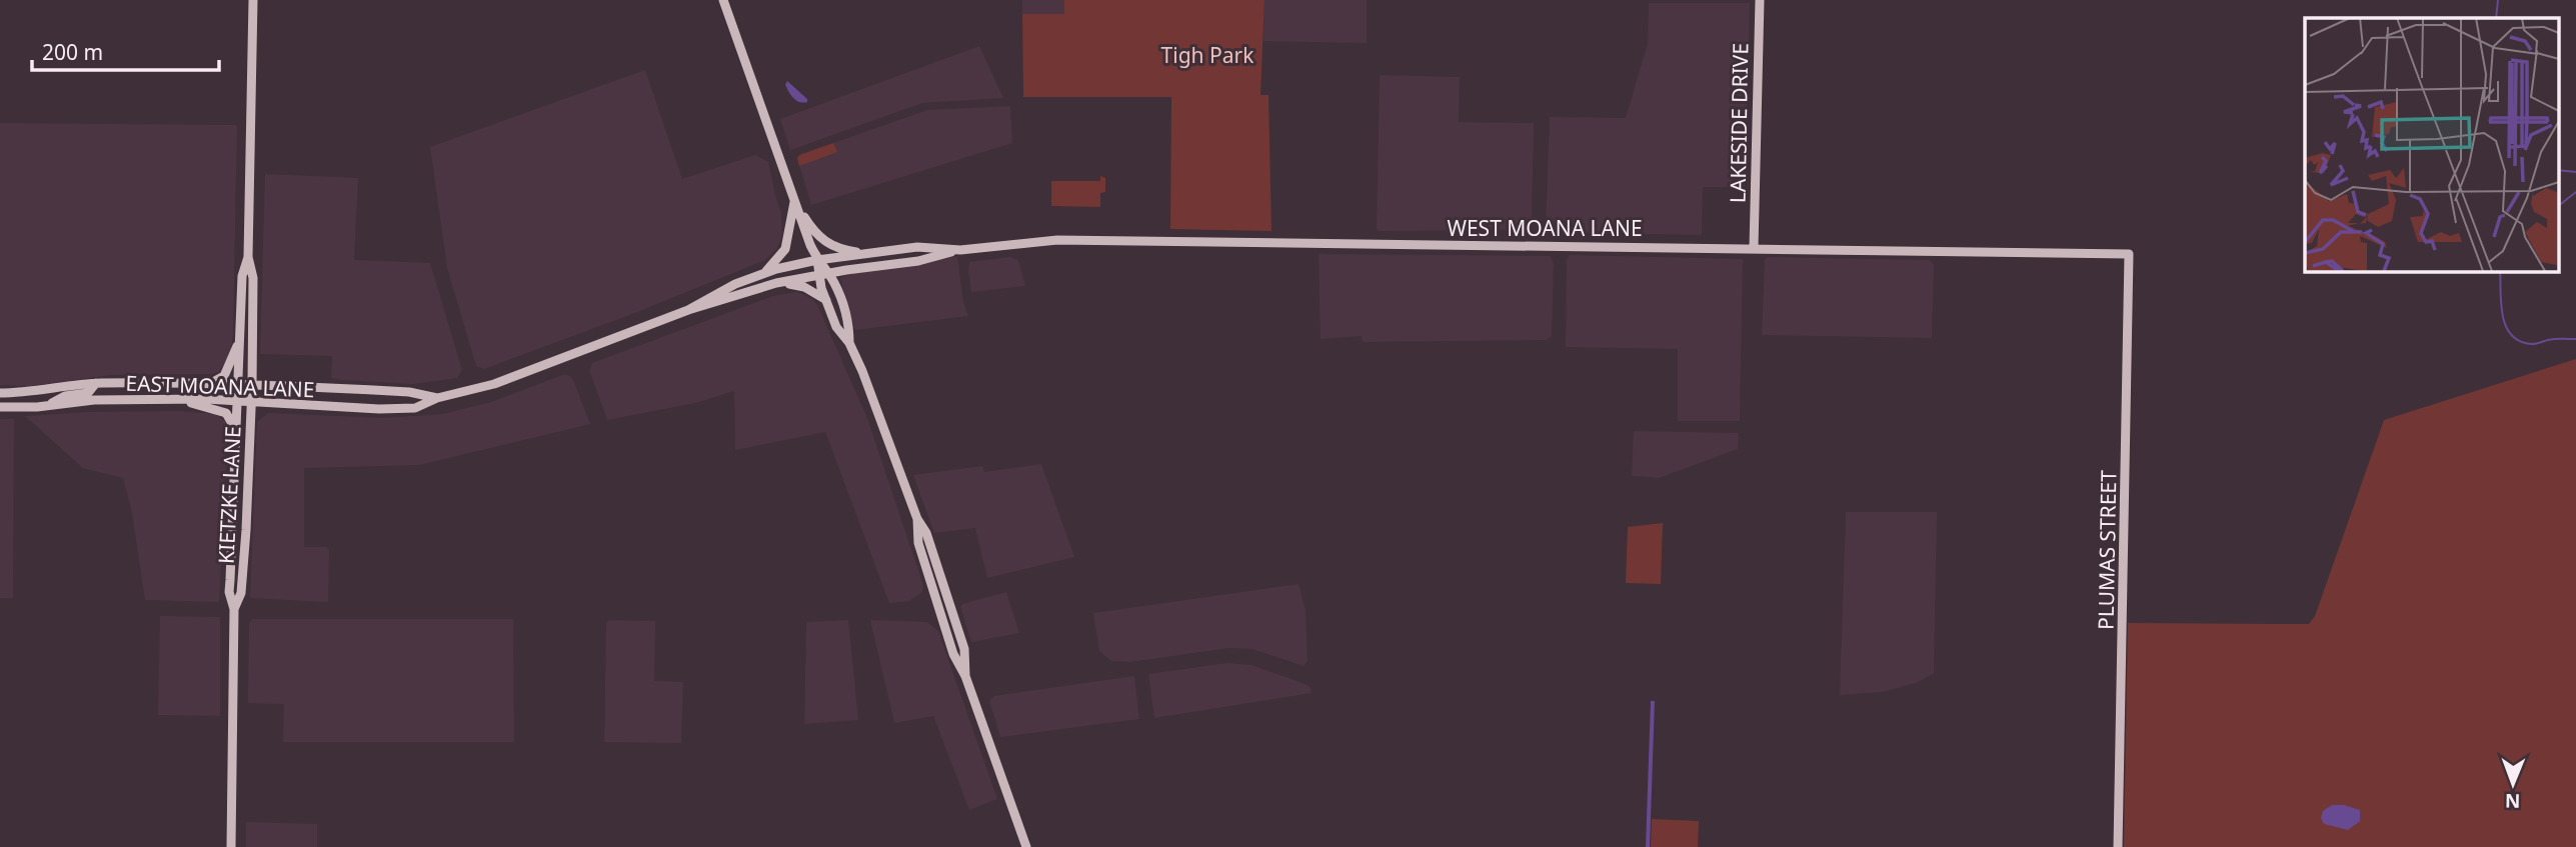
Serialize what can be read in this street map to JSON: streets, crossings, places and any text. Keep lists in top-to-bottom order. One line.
{"streets":{"main road":["LAKESIDE DRIVE","WEST MOANA LANE","EAST MOANA LANE","KIETZKE LANE","PLUMAS STREET"]},"crossings":[["LAKESIDE DRIVE","WEST MOANA LANE"],["WEST MOANA LANE","EAST MOANA LANE"],["WEST MOANA LANE","PLUMAS STREET"],["EAST MOANA LANE","KIETZKE LANE"]],"parks":["Tigh Park"],"scale_bar":"200 m","north":"bottom"}
